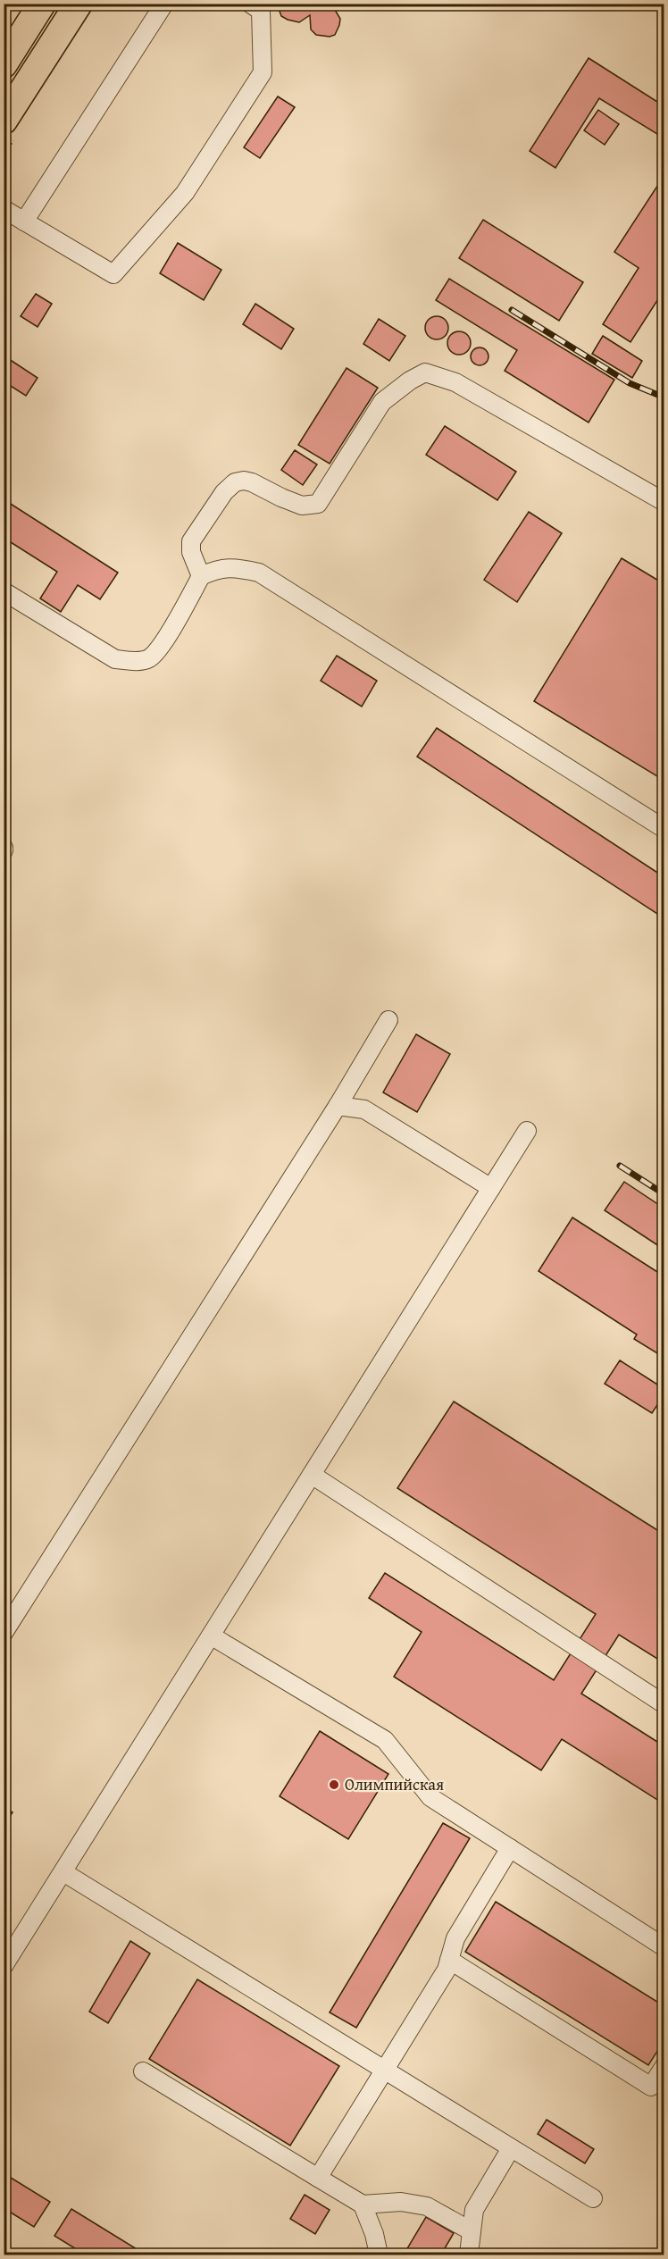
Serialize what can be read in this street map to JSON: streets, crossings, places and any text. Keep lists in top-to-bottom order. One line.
{"places":["Олимпийская"]}
